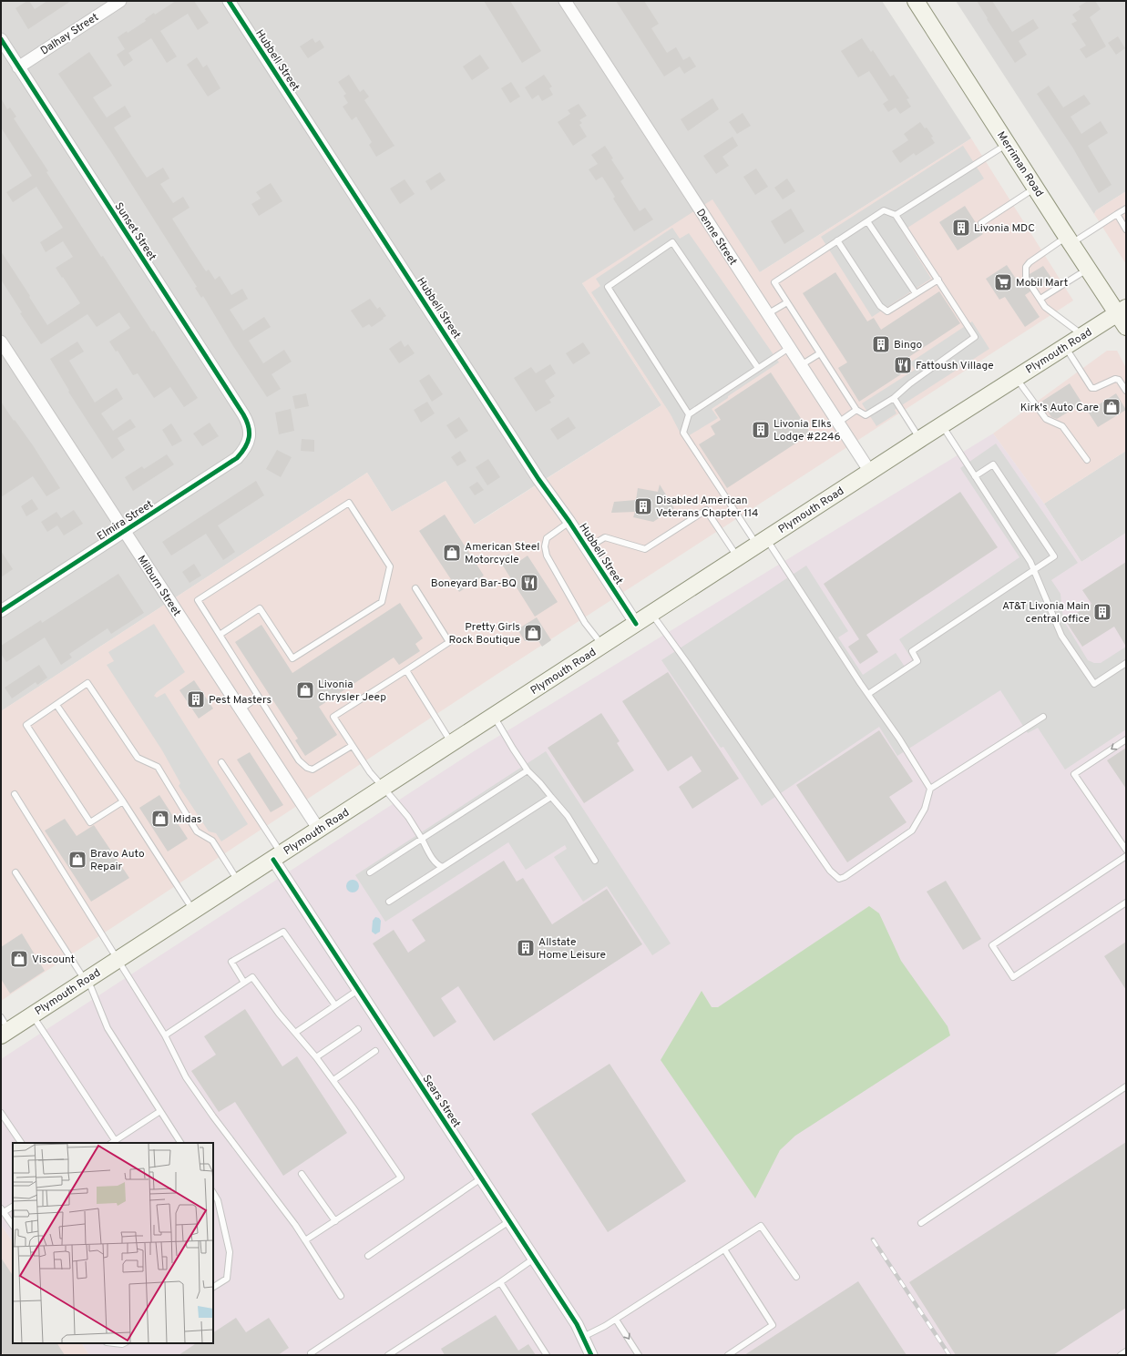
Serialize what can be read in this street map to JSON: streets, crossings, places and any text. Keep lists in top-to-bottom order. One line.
{"streets":{"main road":["Merriman Road","Plymouth Road"],"street":["Dalhay Street","Hubbell Street","Sunset Street","Denne Street","Elmira Street","Milburn Street","Sears Street"]},"crossings":[["Dalhay Street","Sunset Street"],["Hubbell Street","Plymouth Road"],["Merriman Road","Plymouth Road"],["Sunset Street","Elmira Street"],["Denne Street","Plymouth Road"],["Plymouth Road","Milburn Street"],["Plymouth Road","Sears Street"],["Elmira Street","Milburn Street"]],"places":{"building":["Livonia MDC","Bingo","Livonia Elks Lodge #2246","Disabled American Veterans Chapter 114","AT&T Livonia Main central office","Pest Masters","Allstate Home Leisure"],"supermarket":["Mobil Mart"],"restaurant":["Fattoush Village","Boneyard Bar-BQ"],"shop":["Kirk's Auto Care","American Steel Motorcycle","Pretty Girls Rock Boutique","Livonia Chrysler Jeep","Midas","Bravo Auto Repair","Viscount"]}}
